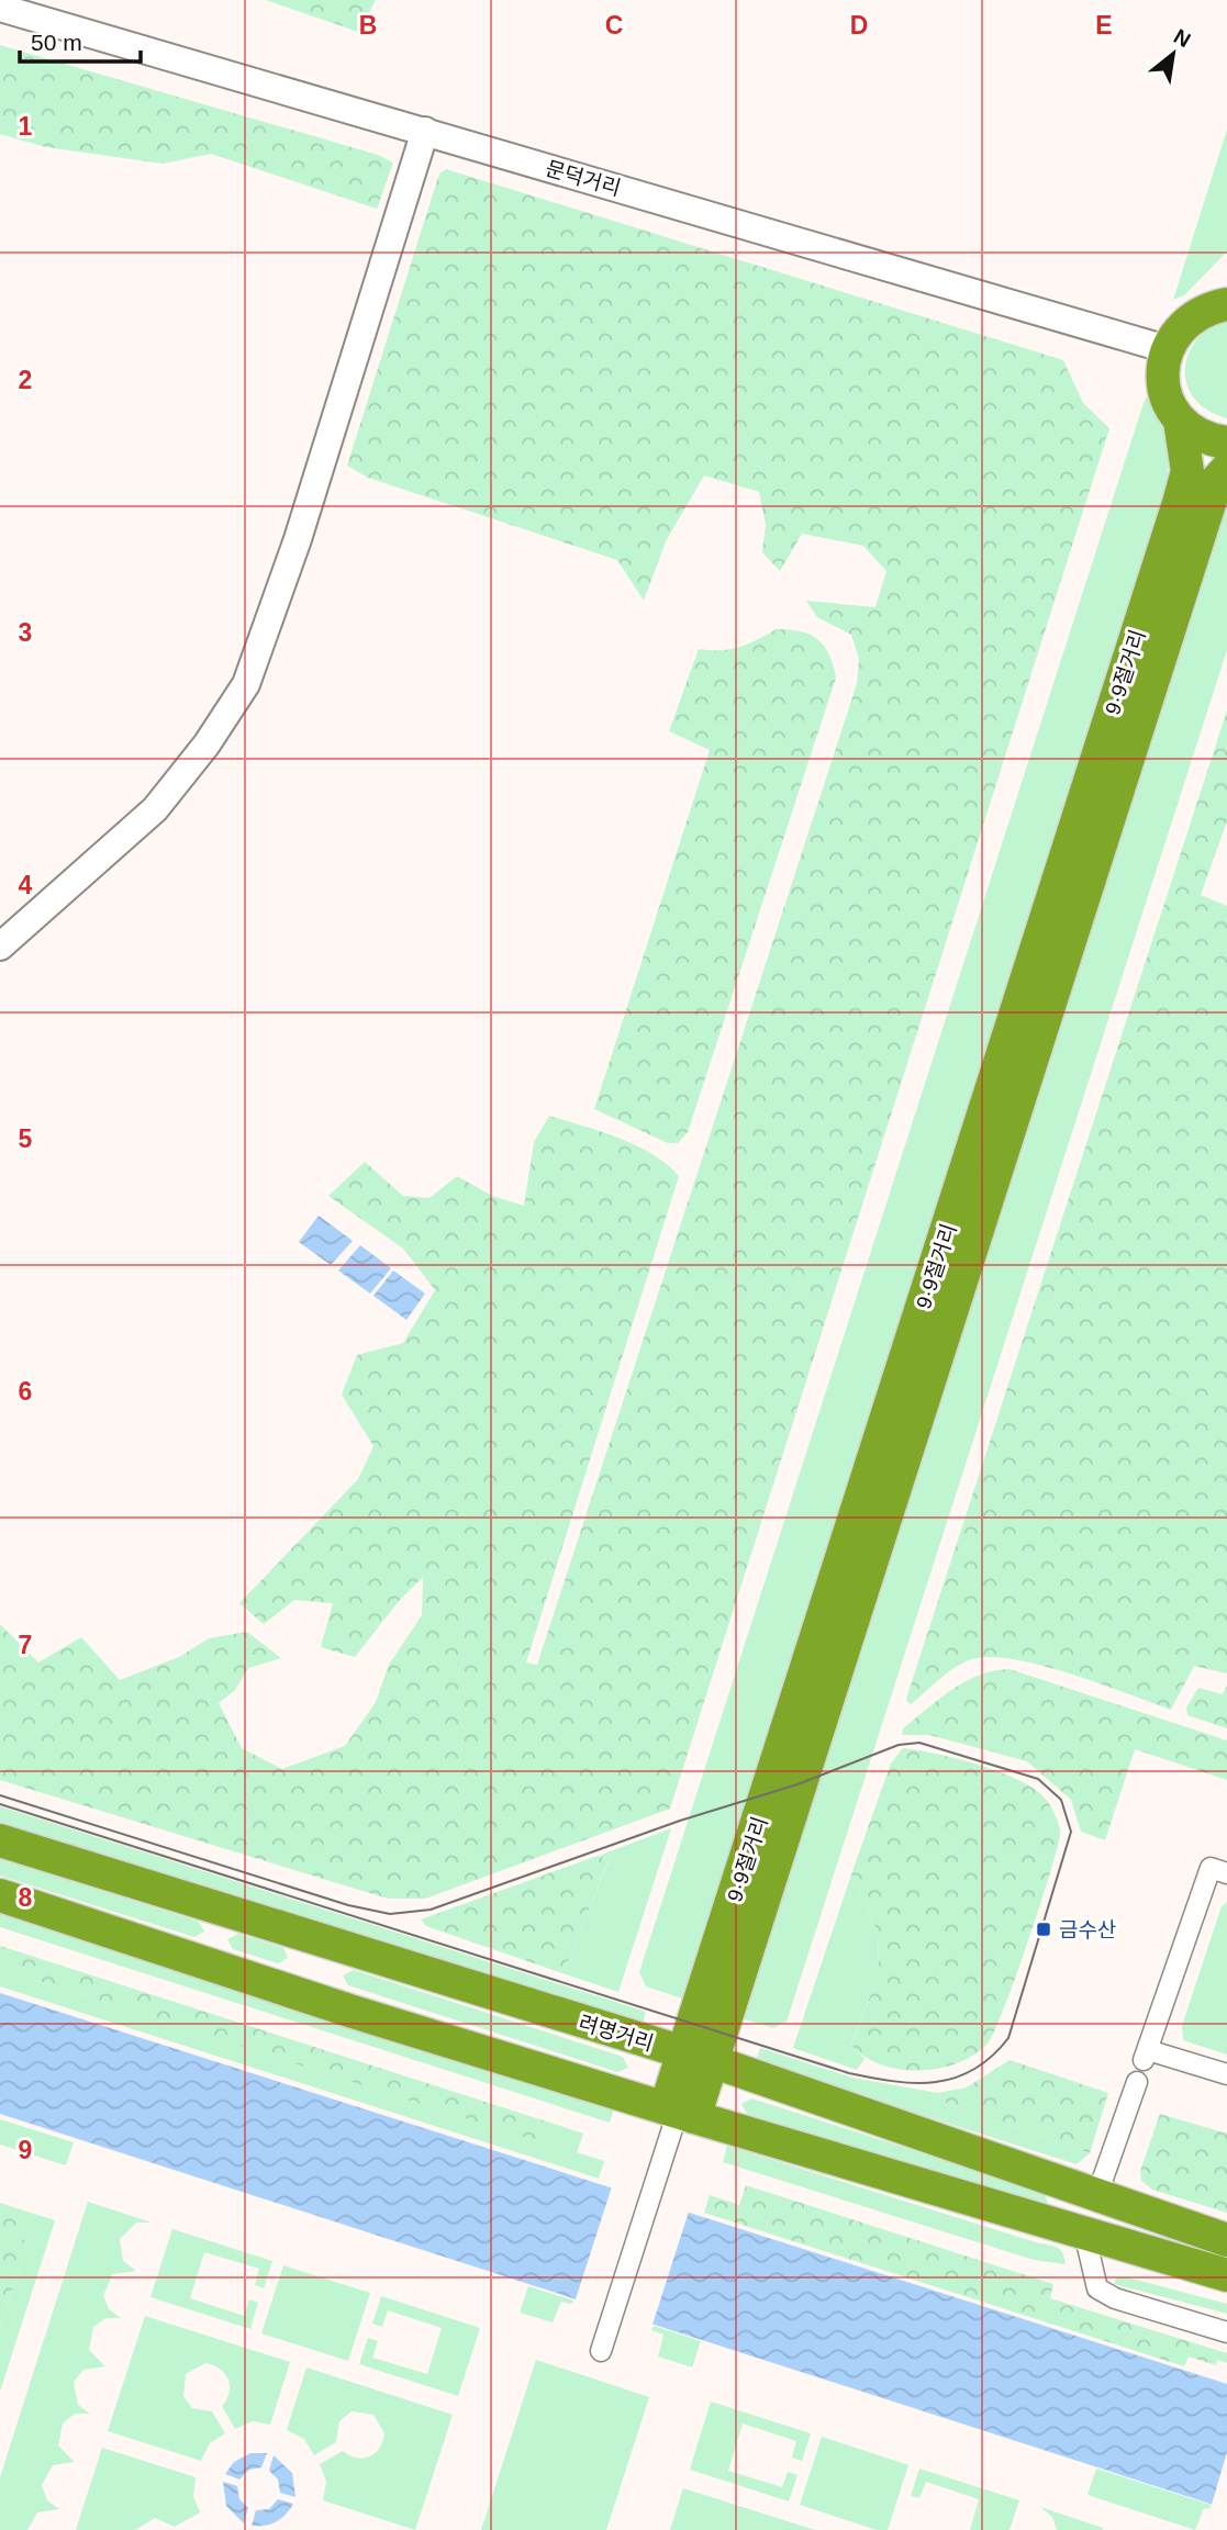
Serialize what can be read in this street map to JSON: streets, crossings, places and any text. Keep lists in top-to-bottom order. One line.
{"streets":{"highway":["9·9절거리","려명거리"],"main road":["문덕거리"]},"crossings":[["문덕거리","9·9절거리"],["9·9절거리","려명거리"]],"places":{"transit":["금수산"]},"scale_bar":"50 m","north":"top right","grid":{"columns":["B","C","D","E"],"rows":["1","2","3","4","5","6","7","8","9"]}}
